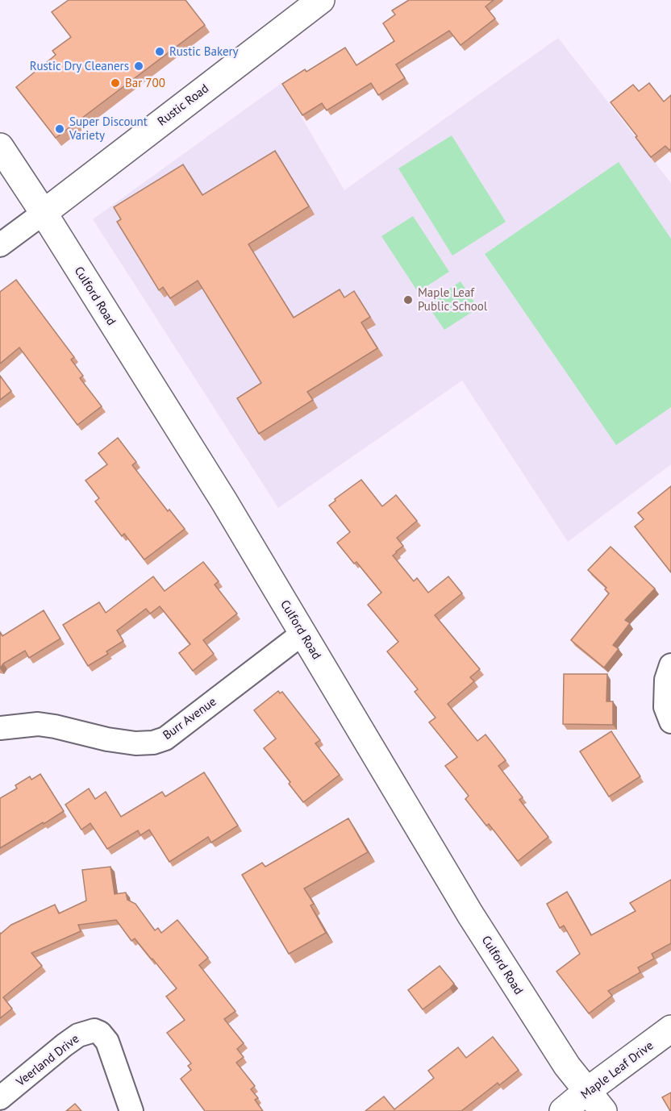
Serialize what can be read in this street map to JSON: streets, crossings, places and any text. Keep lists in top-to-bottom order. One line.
{"streets":{"street":["Rustic Road","Culford Road","Burr Avenue","Veerland Drive","Maple Leaf Drive"]},"crossings":[["Rustic Road","Culford Road"],["Culford Road","Burr Avenue"],["Culford Road","Maple Leaf Drive"]],"places":["Rustic Bakery","Rustic Dry Cleaners","Bar 700","Super Discount Variety","Maple Leaf Public School"]}
